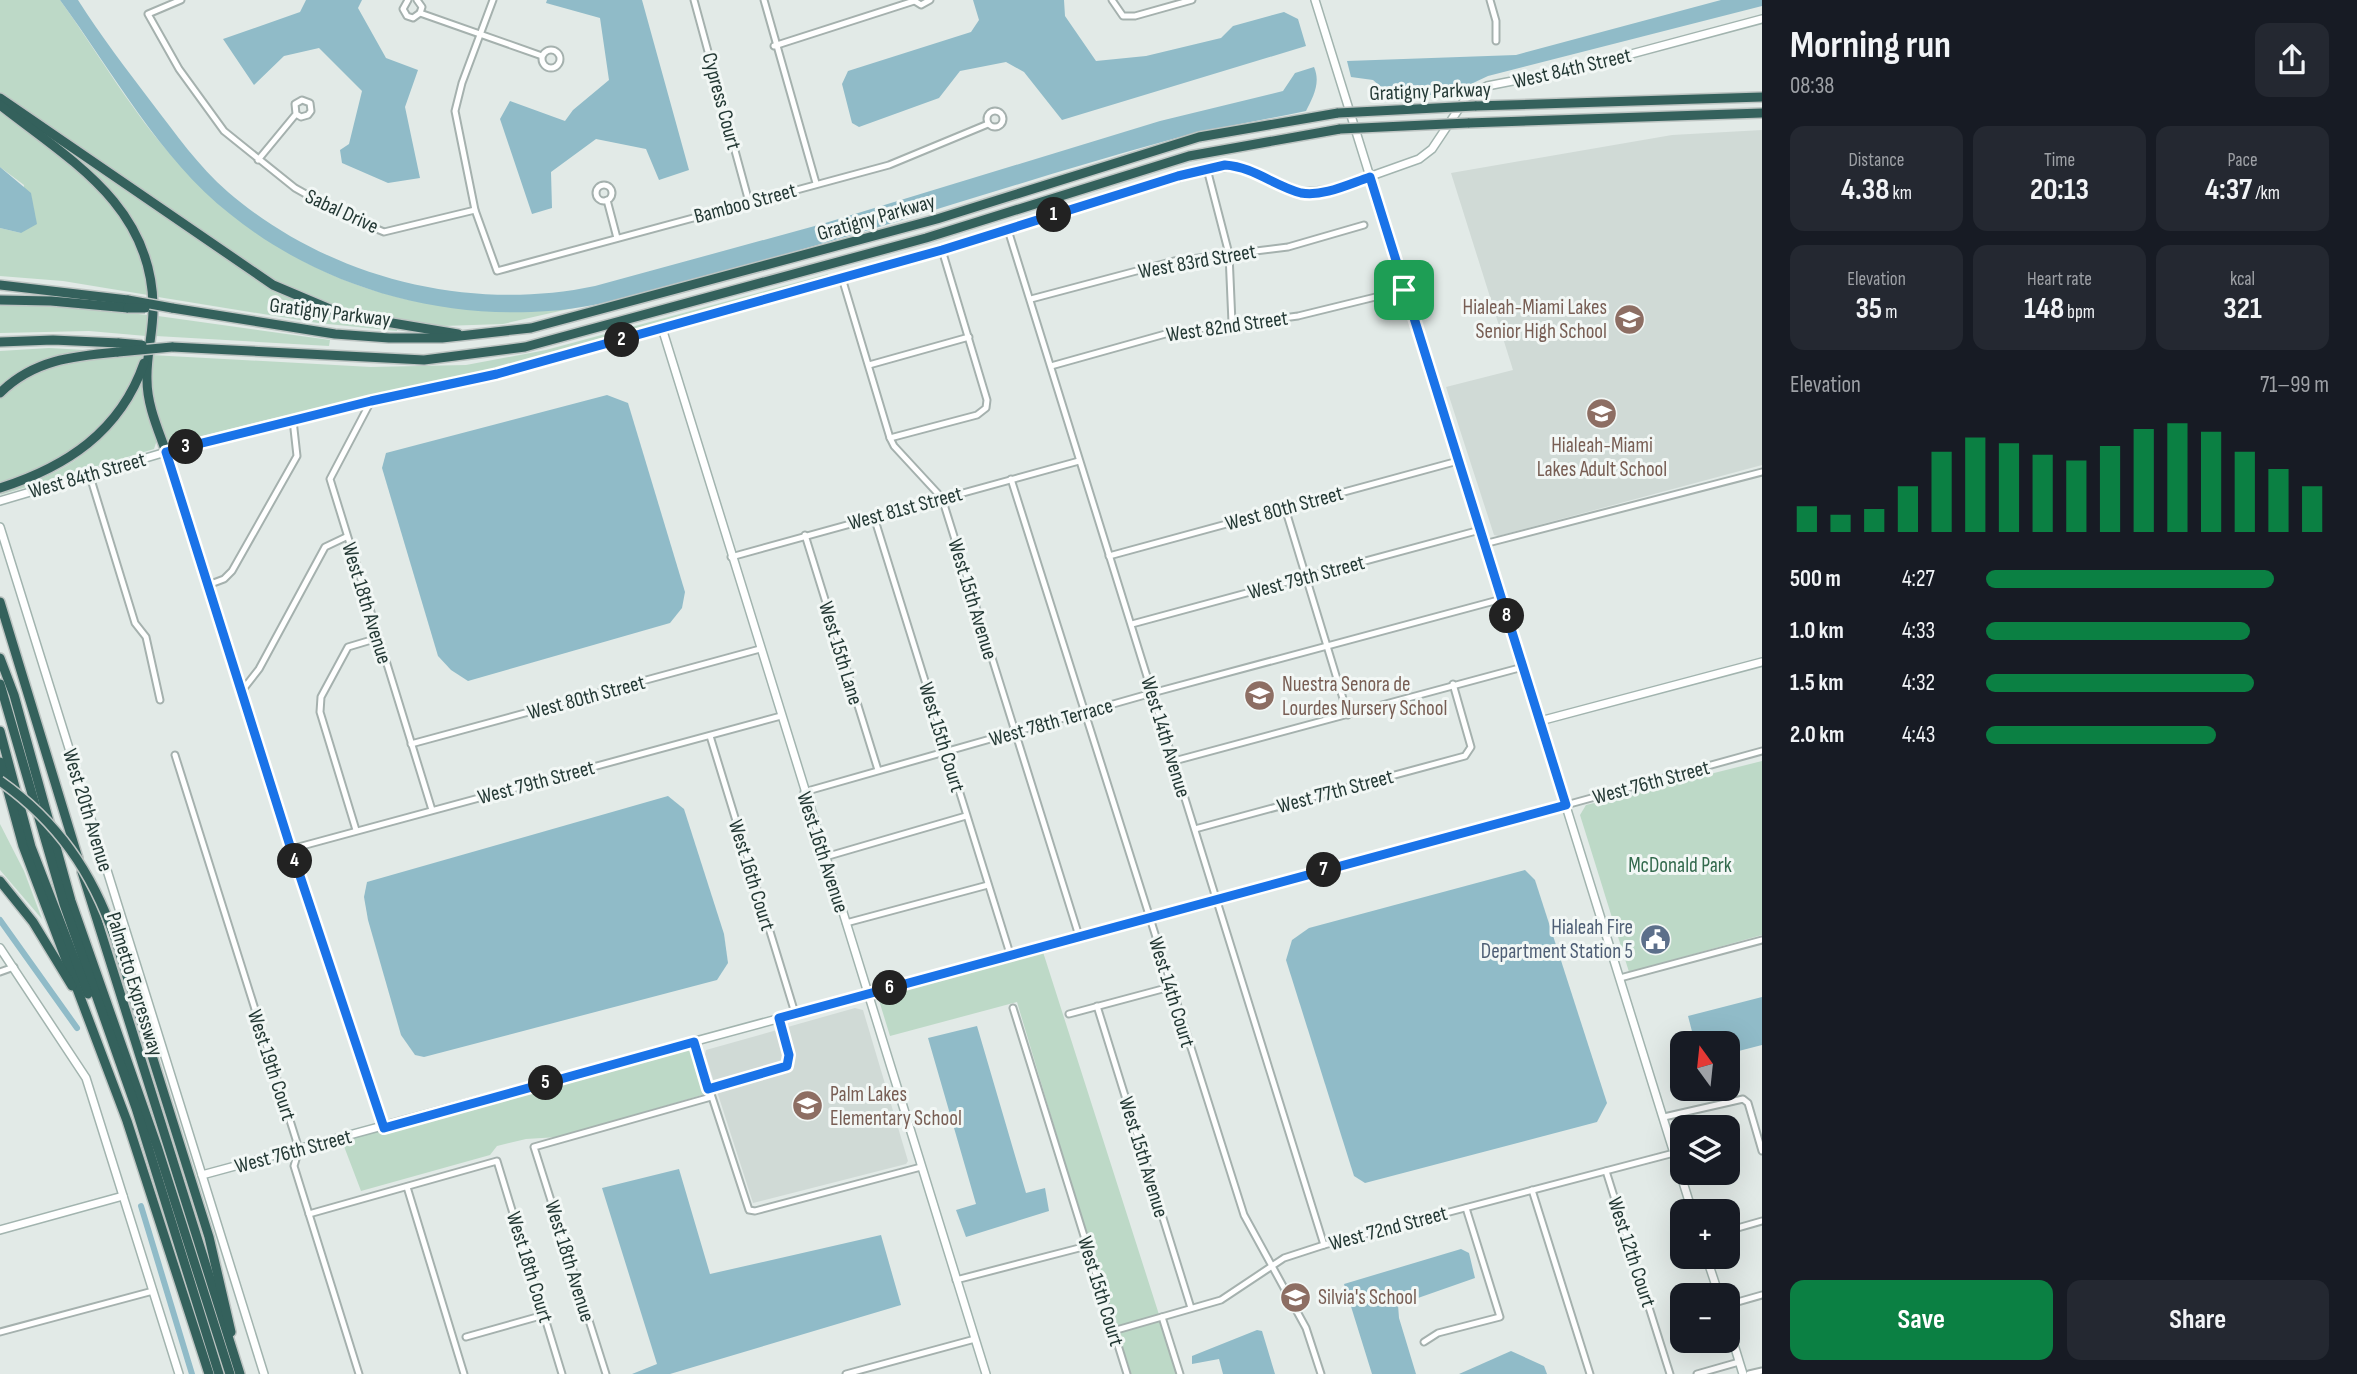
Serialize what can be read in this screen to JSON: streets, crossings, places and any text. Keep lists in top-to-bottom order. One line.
{"streets":{"highway":["Gratigny Parkway","Palmetto Expressway"],"street":["West 84th Street","Cypress Court","Bamboo Street","Sabal Drive","West 83rd Street","West 82nd Street","West 81st Street","West 80th Street","West 79th Street","West 15th Avenue","West 18th Avenue","West 15th Lane","West 78th Terrace","West 15th Court","West 14th Avenue","West 76th Street","West 77th Street","West 20th Avenue","West 16th Avenue","West 16th Court","West 14th Court","West 19th Court","West 72nd Street","West 12th Court","West 18th Court"]},"crossings":[["West 84th Street","West 15th Avenue"],["West 84th Street","West 18th Avenue"],["West 84th Street","West 14th Avenue"],["West 84th Street","West 16th Avenue"],["Cypress Court","Bamboo Street"],["Bamboo Street","Sabal Drive"],["West 83rd Street","West 14th Avenue"],["West 82nd Street","West 14th Avenue"],["West 81st Street","West 15th Avenue"],["West 81st Street","West 15th Lane"],["West 81st Street","West 15th Court"],["West 81st Street","West 14th Avenue"],["West 81st Street","West 16th Avenue"],["West 81st Street","West 14th Court"],["West 80th Street","West 18th Avenue"],["West 80th Street","West 14th Avenue"],["West 80th Street","West 16th Avenue"],["West 79th Street","West 18th Avenue"],["West 79th Street","West 14th Avenue"],["West 79th Street","West 16th Avenue"],["West 79th Street","West 16th Court"],["West 15th Avenue","West 78th Terrace"],["West 15th Avenue","West 76th Street"],["West 15th Avenue","West 72nd Street"],["West 15th Lane","West 78th Terrace"],["West 78th Terrace","West 15th Court"],["West 78th Terrace","West 14th Avenue"],["West 78th Terrace","West 16th Avenue"],["West 78th Terrace","West 14th Court"],["West 15th Court","West 76th Street"],["West 15th Court","West 72nd Street"],["West 14th Avenue","West 76th Street"],["West 14th Avenue","West 77th Street"],["West 14th Avenue","West 72nd Street"],["West 76th Street","West 20th Avenue"],["West 76th Street","West 16th Avenue"],["West 76th Street","West 16th Court"],["West 76th Street","West 14th Court"],["West 76th Street","West 19th Court"],["West 14th Court","West 72nd Street"],["West 72nd Street","West 12th Court"]],"parks":["McDonald Park"],"places":{"school or university":["Hialeah-Miami Lakes Senior High School","Hialeah-Miami Lakes Adult School","Nuestra Senora de Lourdes Nursery School","Palm Lakes Elementary School","Silvia's School"],"public building":["Hialeah Fire Department Station 5"]},"north":"top","page":{"heading":["Morning run","08:38"],"stats":[["Distance","4.38 km"],["Time","20:13"],["Pace","4:37 /km"],["Elevation","35 m"],["Heart rate","148 bpm"],["kcal","321"]],"pins":["1","2","3","8","4","7","6","5"],"chart":["Elevation","71–99 m"],"list":[{"name":"500 m","note":"4:27"},{"name":"1.0 km","note":"4:33"},{"name":"1.5 km","note":"4:32"},{"name":"2.0 km","note":"4:43"}],"map_buttons":["+","−"],"buttons":["Save","Share"]}}
